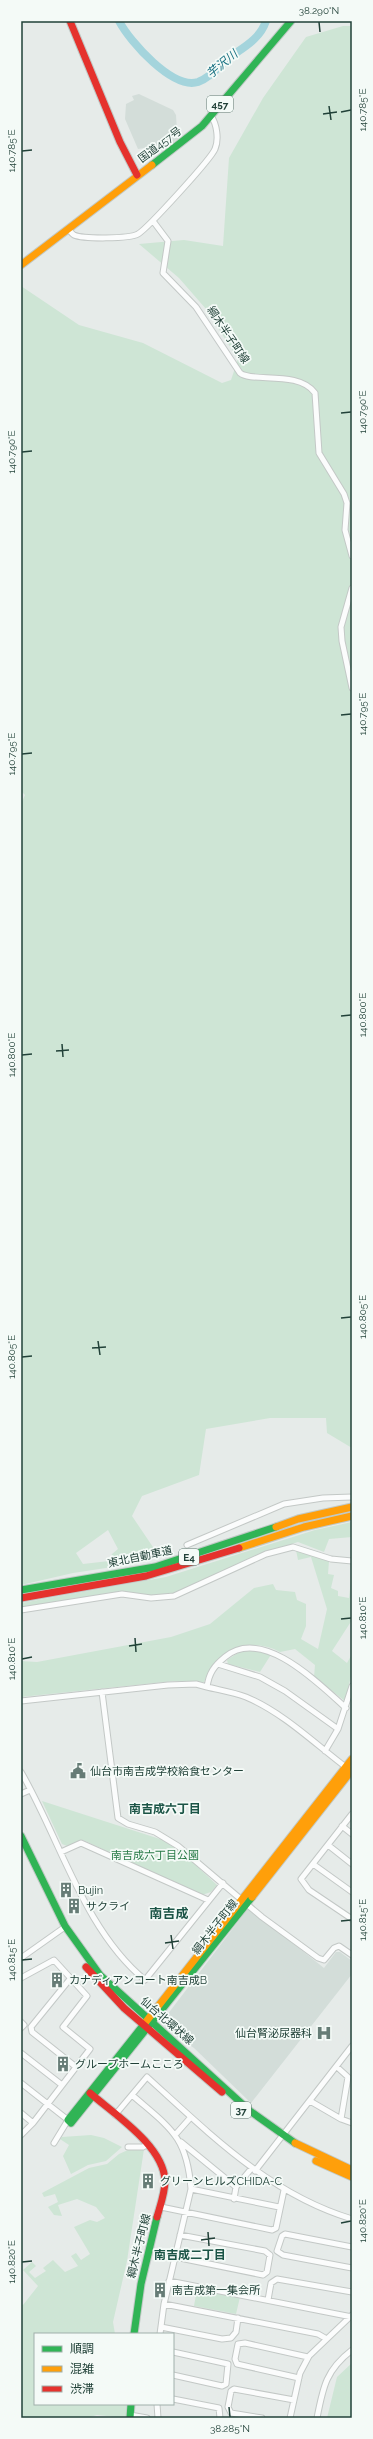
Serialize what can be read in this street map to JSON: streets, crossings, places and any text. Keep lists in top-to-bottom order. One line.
{"streets":{"main road":["457","国道457号","綱木半子町線","東北自動車道","E4","仙台北環状線","37"]},"districts":["南吉成六丁目","南吉成","南吉成二丁目"],"water":["芋沢川"],"parks":["南吉成六丁目公園"],"places":{"public building":["仙台市南吉成学校給食センター"],"building":["Bujin","サクライ","カナディアンコート南吉成B","グループホームこころ","グリーンヒルズCHIDA-C","南吉成第一集会所"],"hospital":["仙台腎泌尿器科"]},"legend":["順調","混雑","渋滞"],"coordinates":["38.290°N","140.785°E","140.790°E","140.795°E","140.800°E","140.805°E","140.810°E","140.815°E","140.820°E","38.285°N"]}
